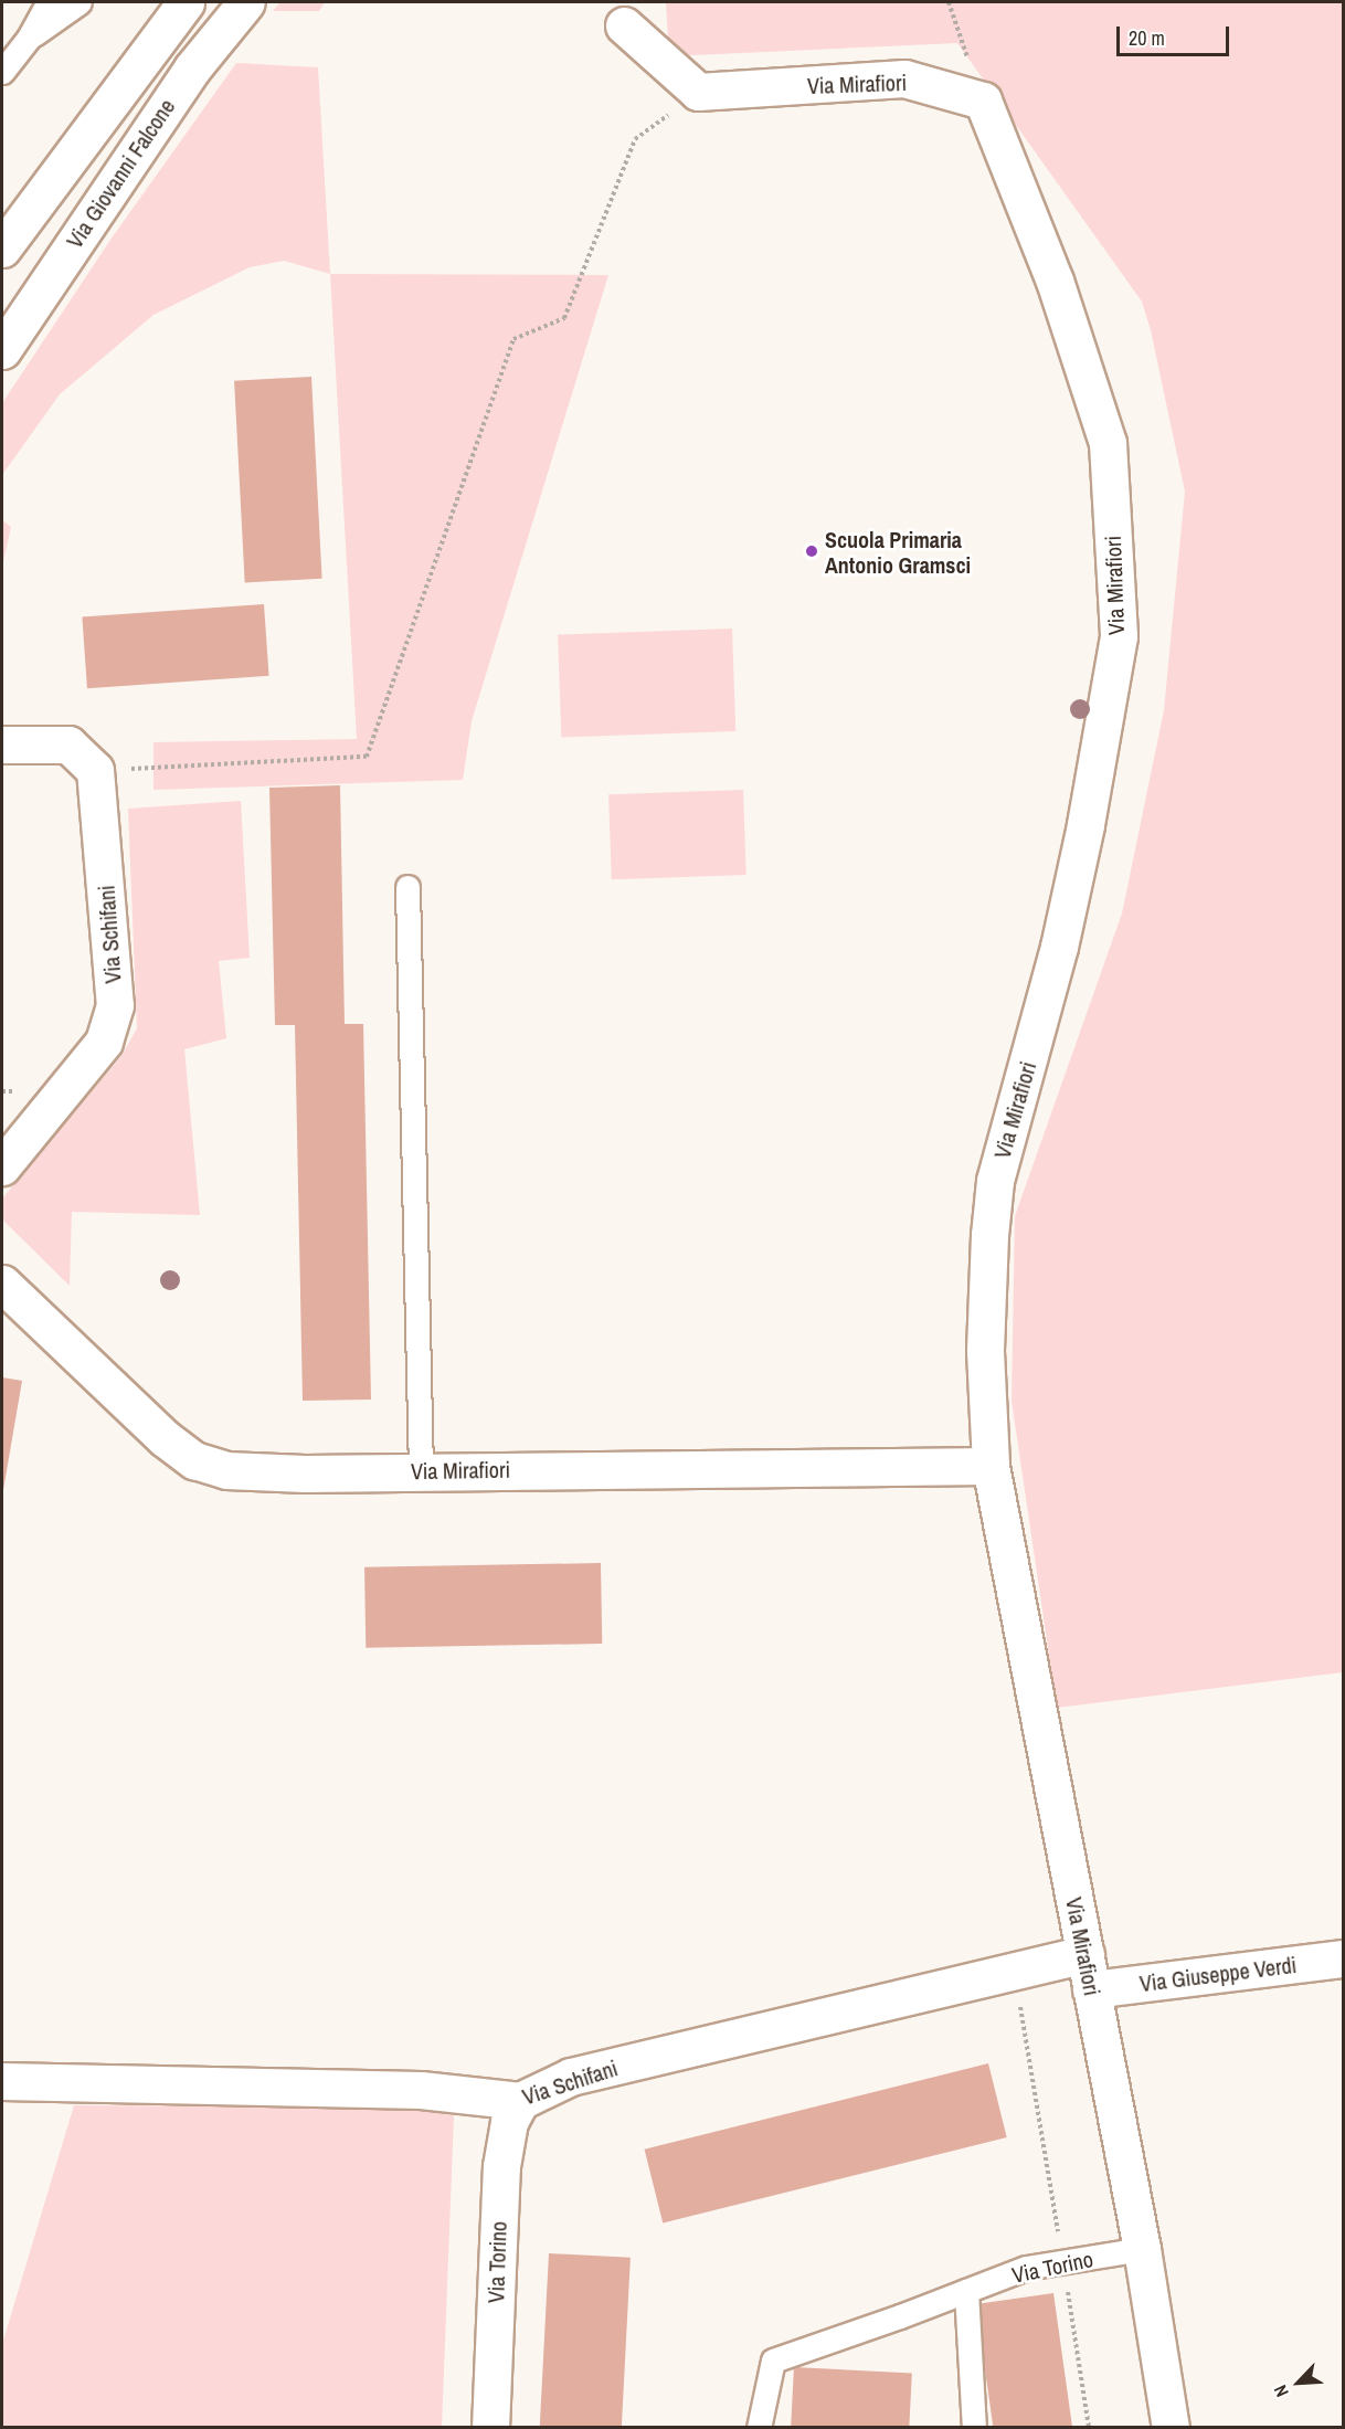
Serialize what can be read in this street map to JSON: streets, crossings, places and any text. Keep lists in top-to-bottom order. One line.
{"streets":{"street":["Via Mirafiori","Via Giovanni Falcone","Via Schifani","Via Giuseppe Verdi","Via Torino"]},"crossings":[["Via Mirafiori","Via Schifani"],["Via Mirafiori","Via Giuseppe Verdi"],["Via Mirafiori","Via Torino"],["Via Schifani","Via Torino"]],"places":["Scuola Primaria Antonio Gramsci"],"scale_bar":"20 m","north":"bottom left"}
